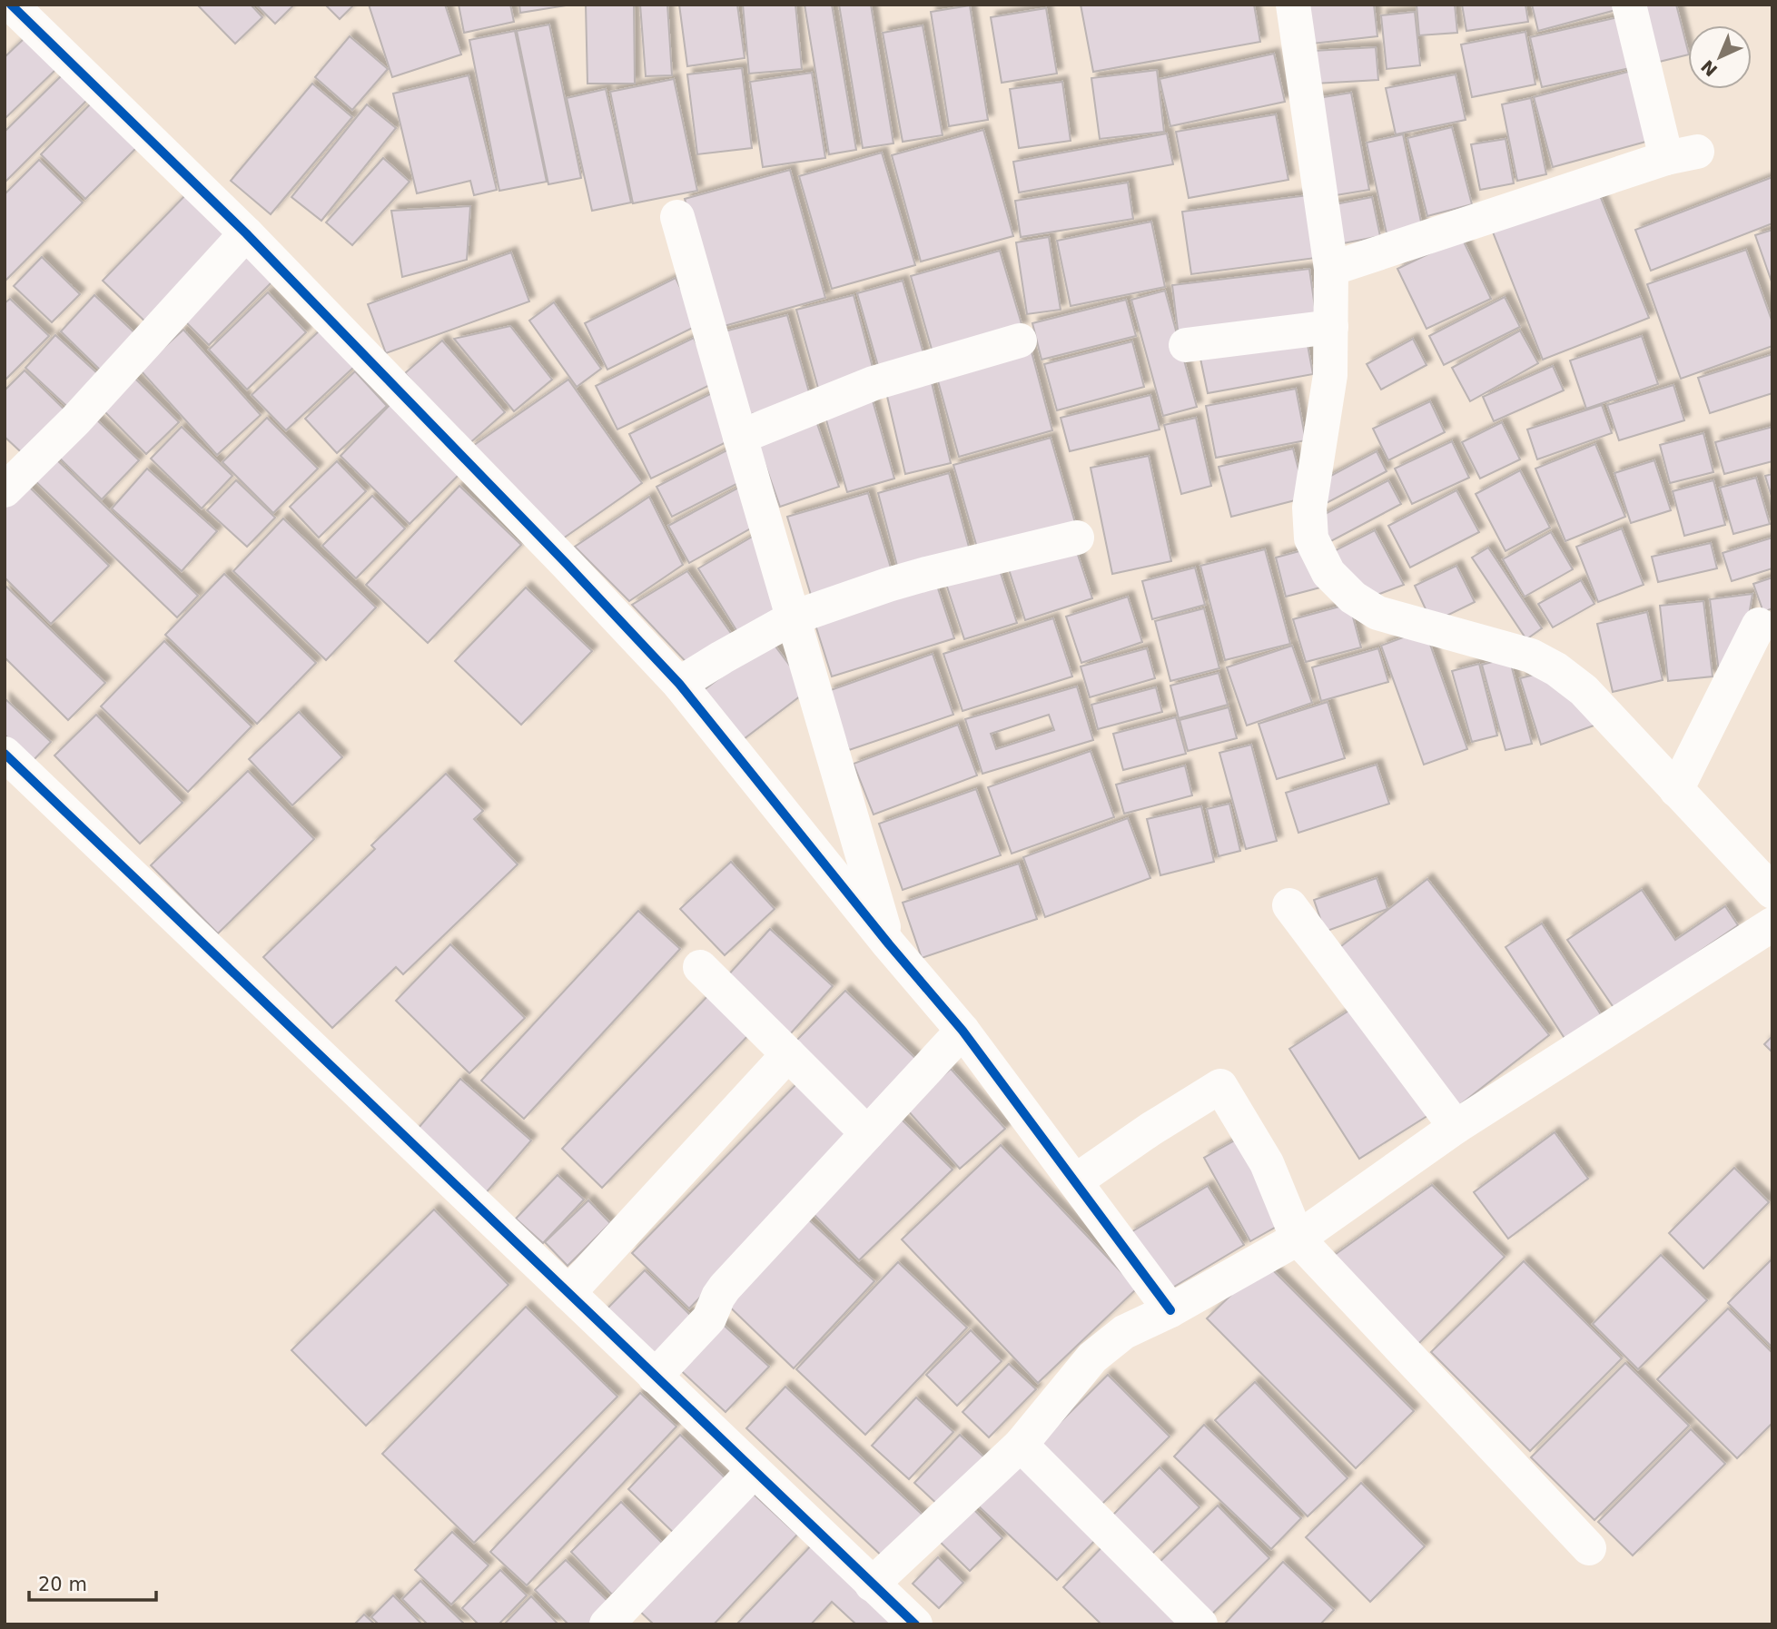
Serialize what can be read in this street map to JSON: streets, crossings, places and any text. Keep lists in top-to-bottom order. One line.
{"scale_bar":"20 m","north":"bottom left"}
